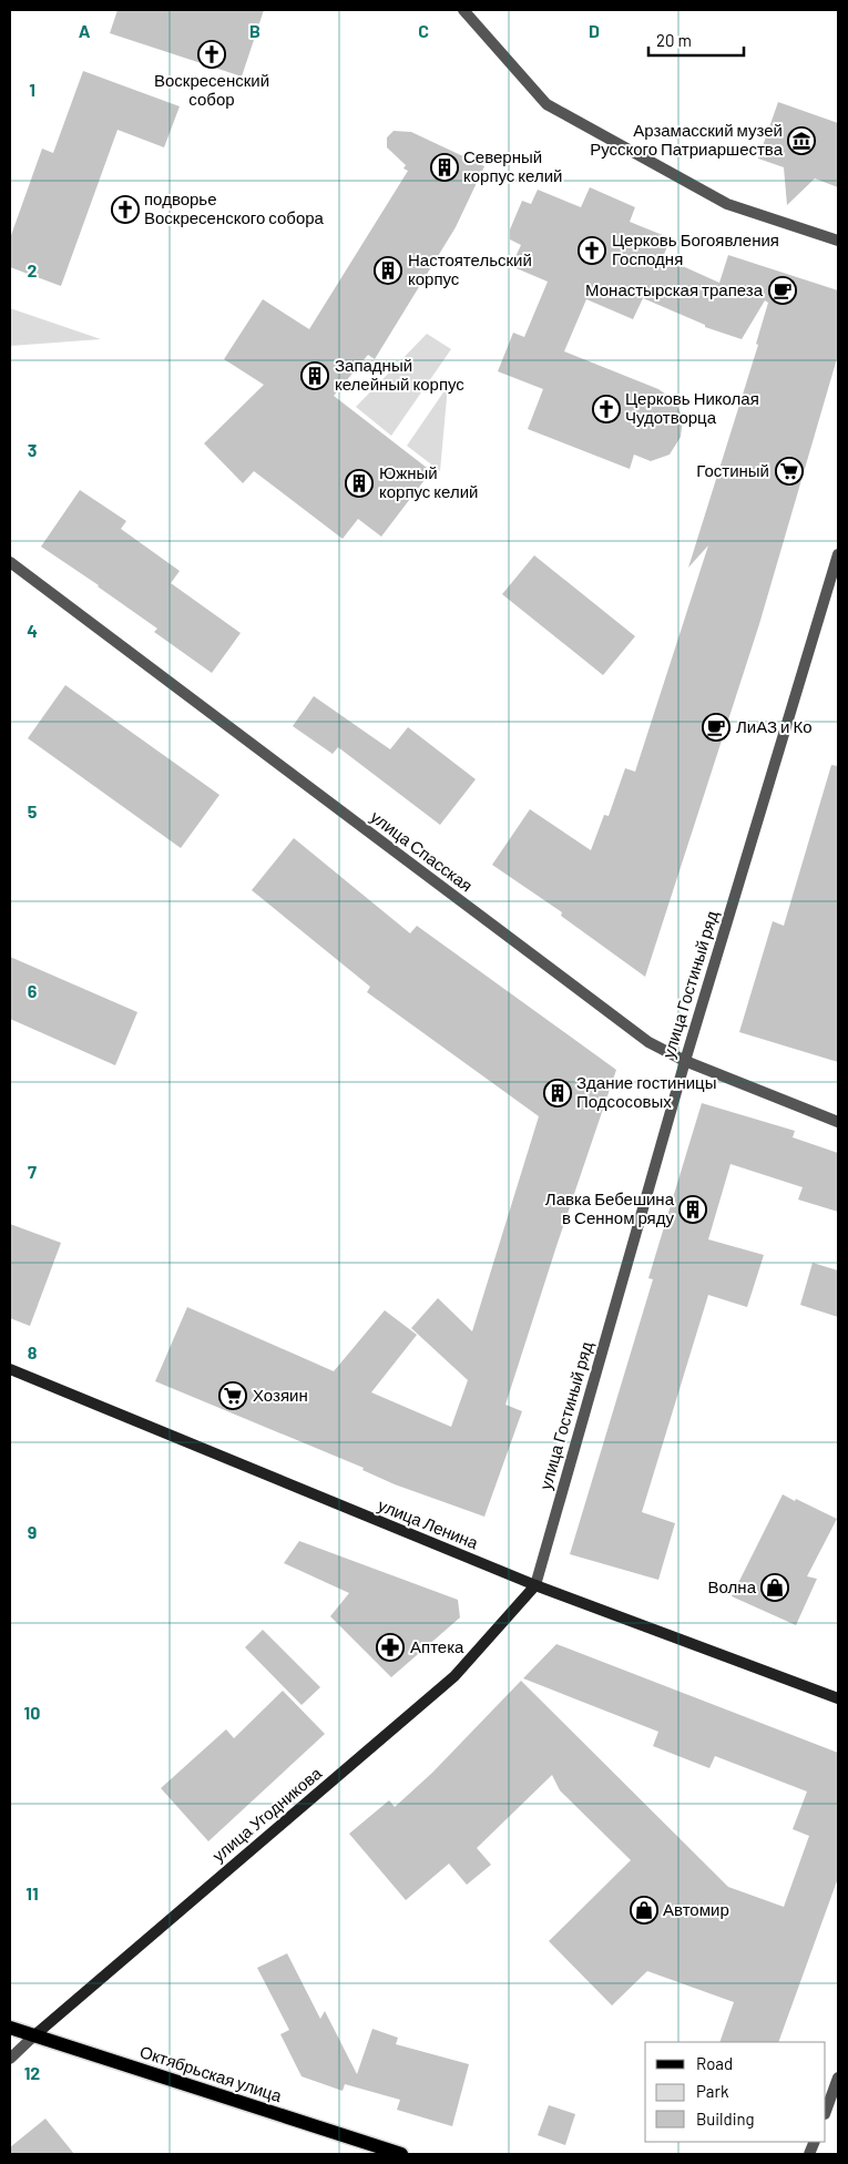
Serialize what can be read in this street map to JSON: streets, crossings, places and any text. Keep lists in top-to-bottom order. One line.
{"streets":{"main road":["Октябрьская улица"],"street":["улица Спасская","улица Гостиный ряд","улица Ленина","улица Угодникова"]},"crossings":[["улица Спасская","улица Гостиный ряд"],["улица Гостиный ряд","улица Ленина"],["улица Гостиный ряд","улица Угодникова"],["улица Ленина","улица Угодникова"],["улица Угодникова","Октябрьская улица"]],"places":{"church":["Воскресенский собор","подворье Воскресенского собора","Церковь Богоявления Господня","Церковь Николая Чудотворца"],"museum":["Арзамасский музей Русского Патриаршества"],"building":["Северный корпус келий","Настоятельский корпус","Западный келейный корпус","Южный корпус келий","Здание гостиницы Подсосовых","Лавка Бебешина в Сенном ряду"],"cafe":["Монастырская трапеза","ЛиАЗ и Ко"],"supermarket":["Гостиный","Хозяин"],"shop":["Волна","Автомир"],"pharmacy":["Аптека"]},"legend":["Road","Park","Building"],"scale_bar":"20 m","grid":{"columns":["A","B","C","D"],"rows":["1","2","3","4","5","6","7","8","9","10","11","12"]}}
